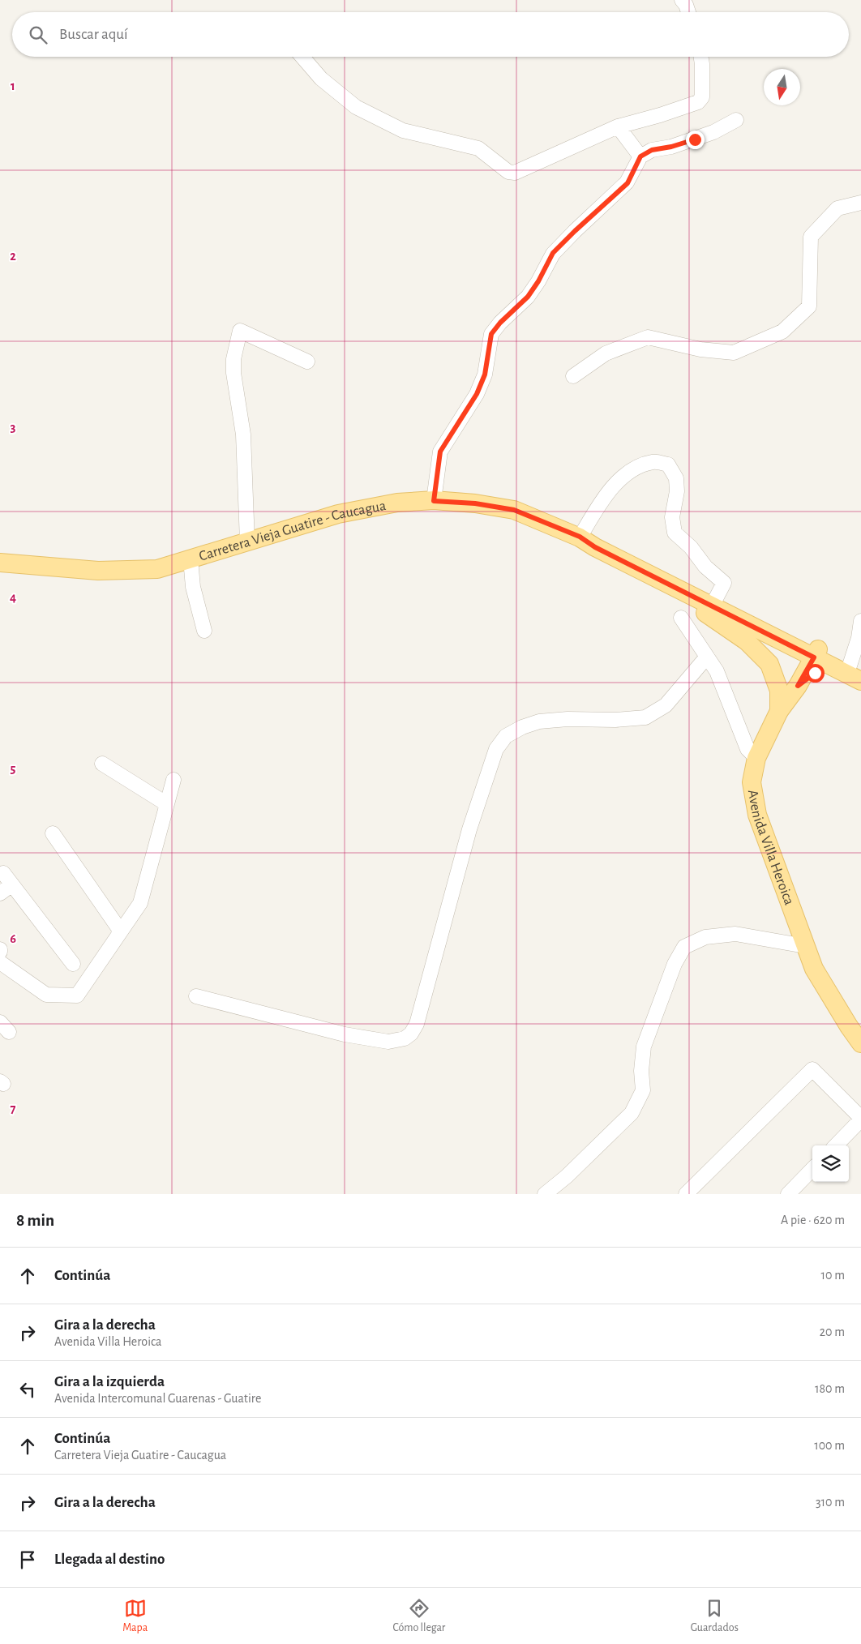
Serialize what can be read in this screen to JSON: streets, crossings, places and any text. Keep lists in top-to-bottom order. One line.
{"streets":{"main road":["Carretera Vieja Guatire - Caucagua","Avenida Villa Heroica"]},"north":"bottom","page":{"search":"Buscar aquí","heading":["8 min","A pie · 620 m"],"list":[["Continúa","10 m"],["Gira a la derecha","Avenida Villa Heroica","20 m"],["Gira a la izquierda","Avenida Intercomunal Guarenas - Guatire","180 m"],["Continúa","Carretera Vieja Guatire - Caucagua","100 m"],["Gira a la derecha","310 m"],"Llegada al destino"],"nav":["Mapa","Cómo llegar","Guardados"]},"grid":{"rows":["1","2","3","4","5","6","7"]}}
